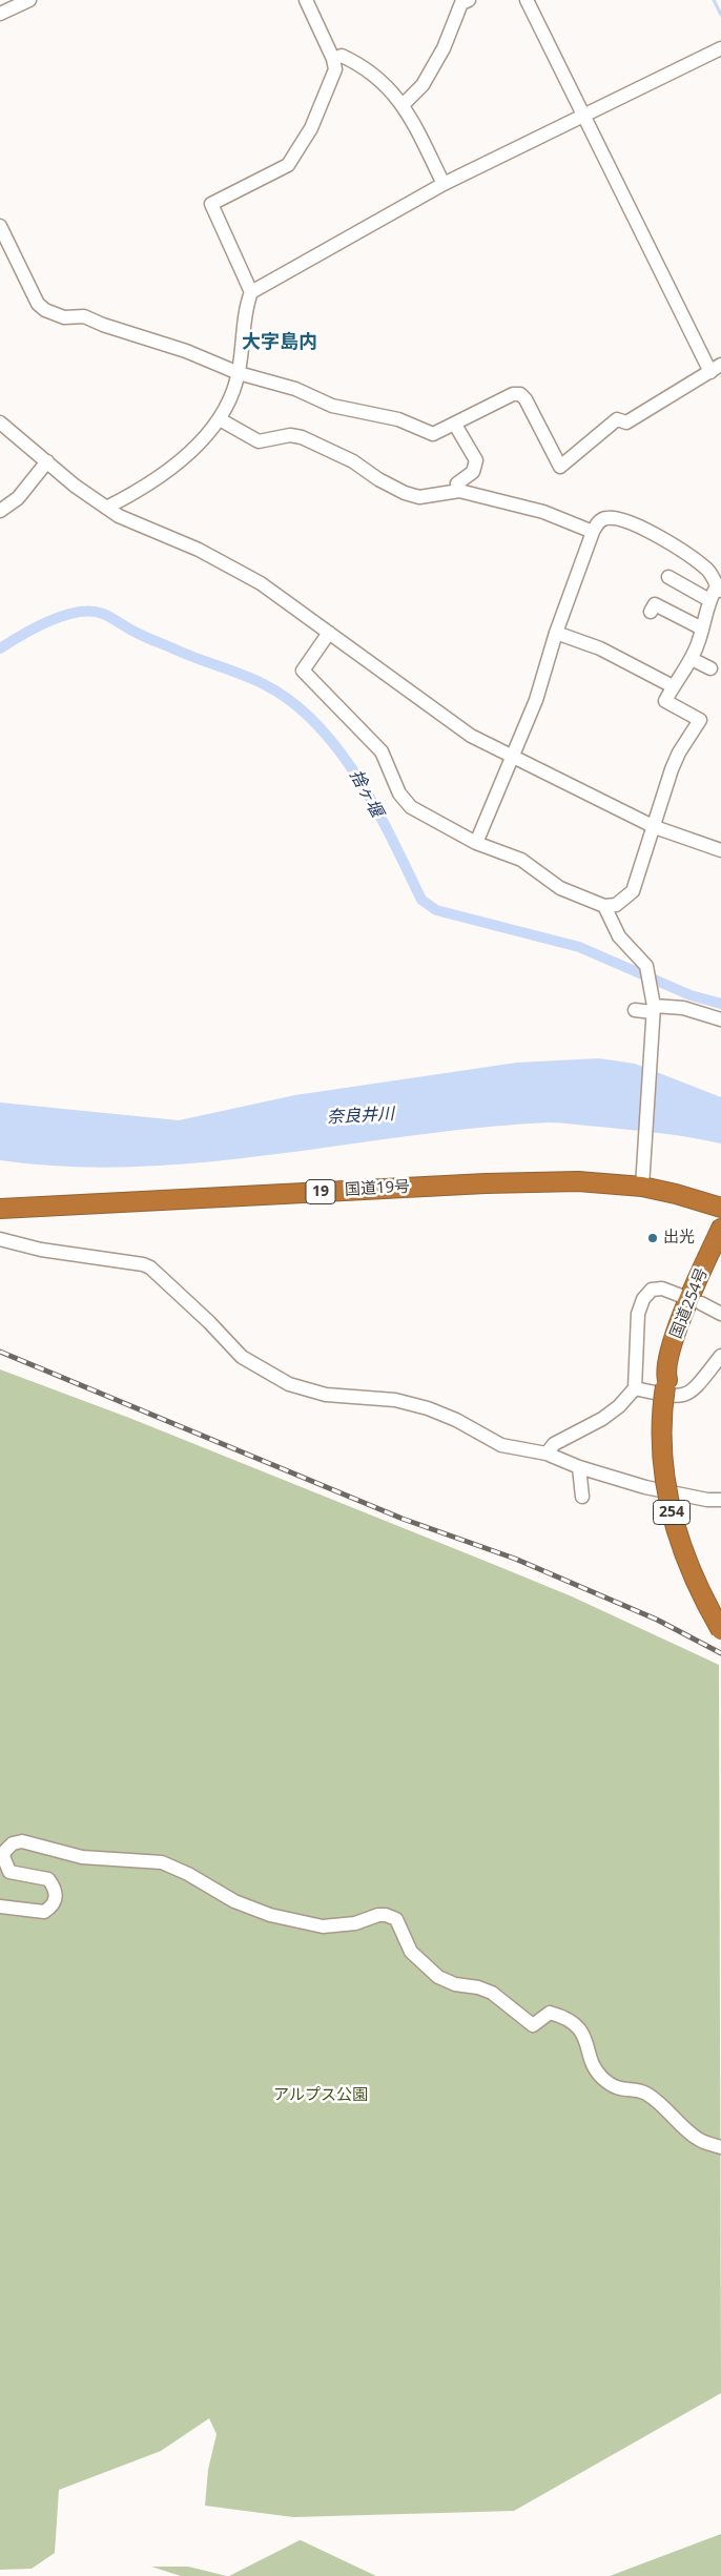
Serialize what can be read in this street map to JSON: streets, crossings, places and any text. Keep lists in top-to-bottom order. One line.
{"streets":{"highway":["国道19号","19","国道254号","254"]},"districts":["大字島内"],"water":["捨ヶ堰","奈良井川"],"parks":["アルプス公園"],"places":["出光"]}
